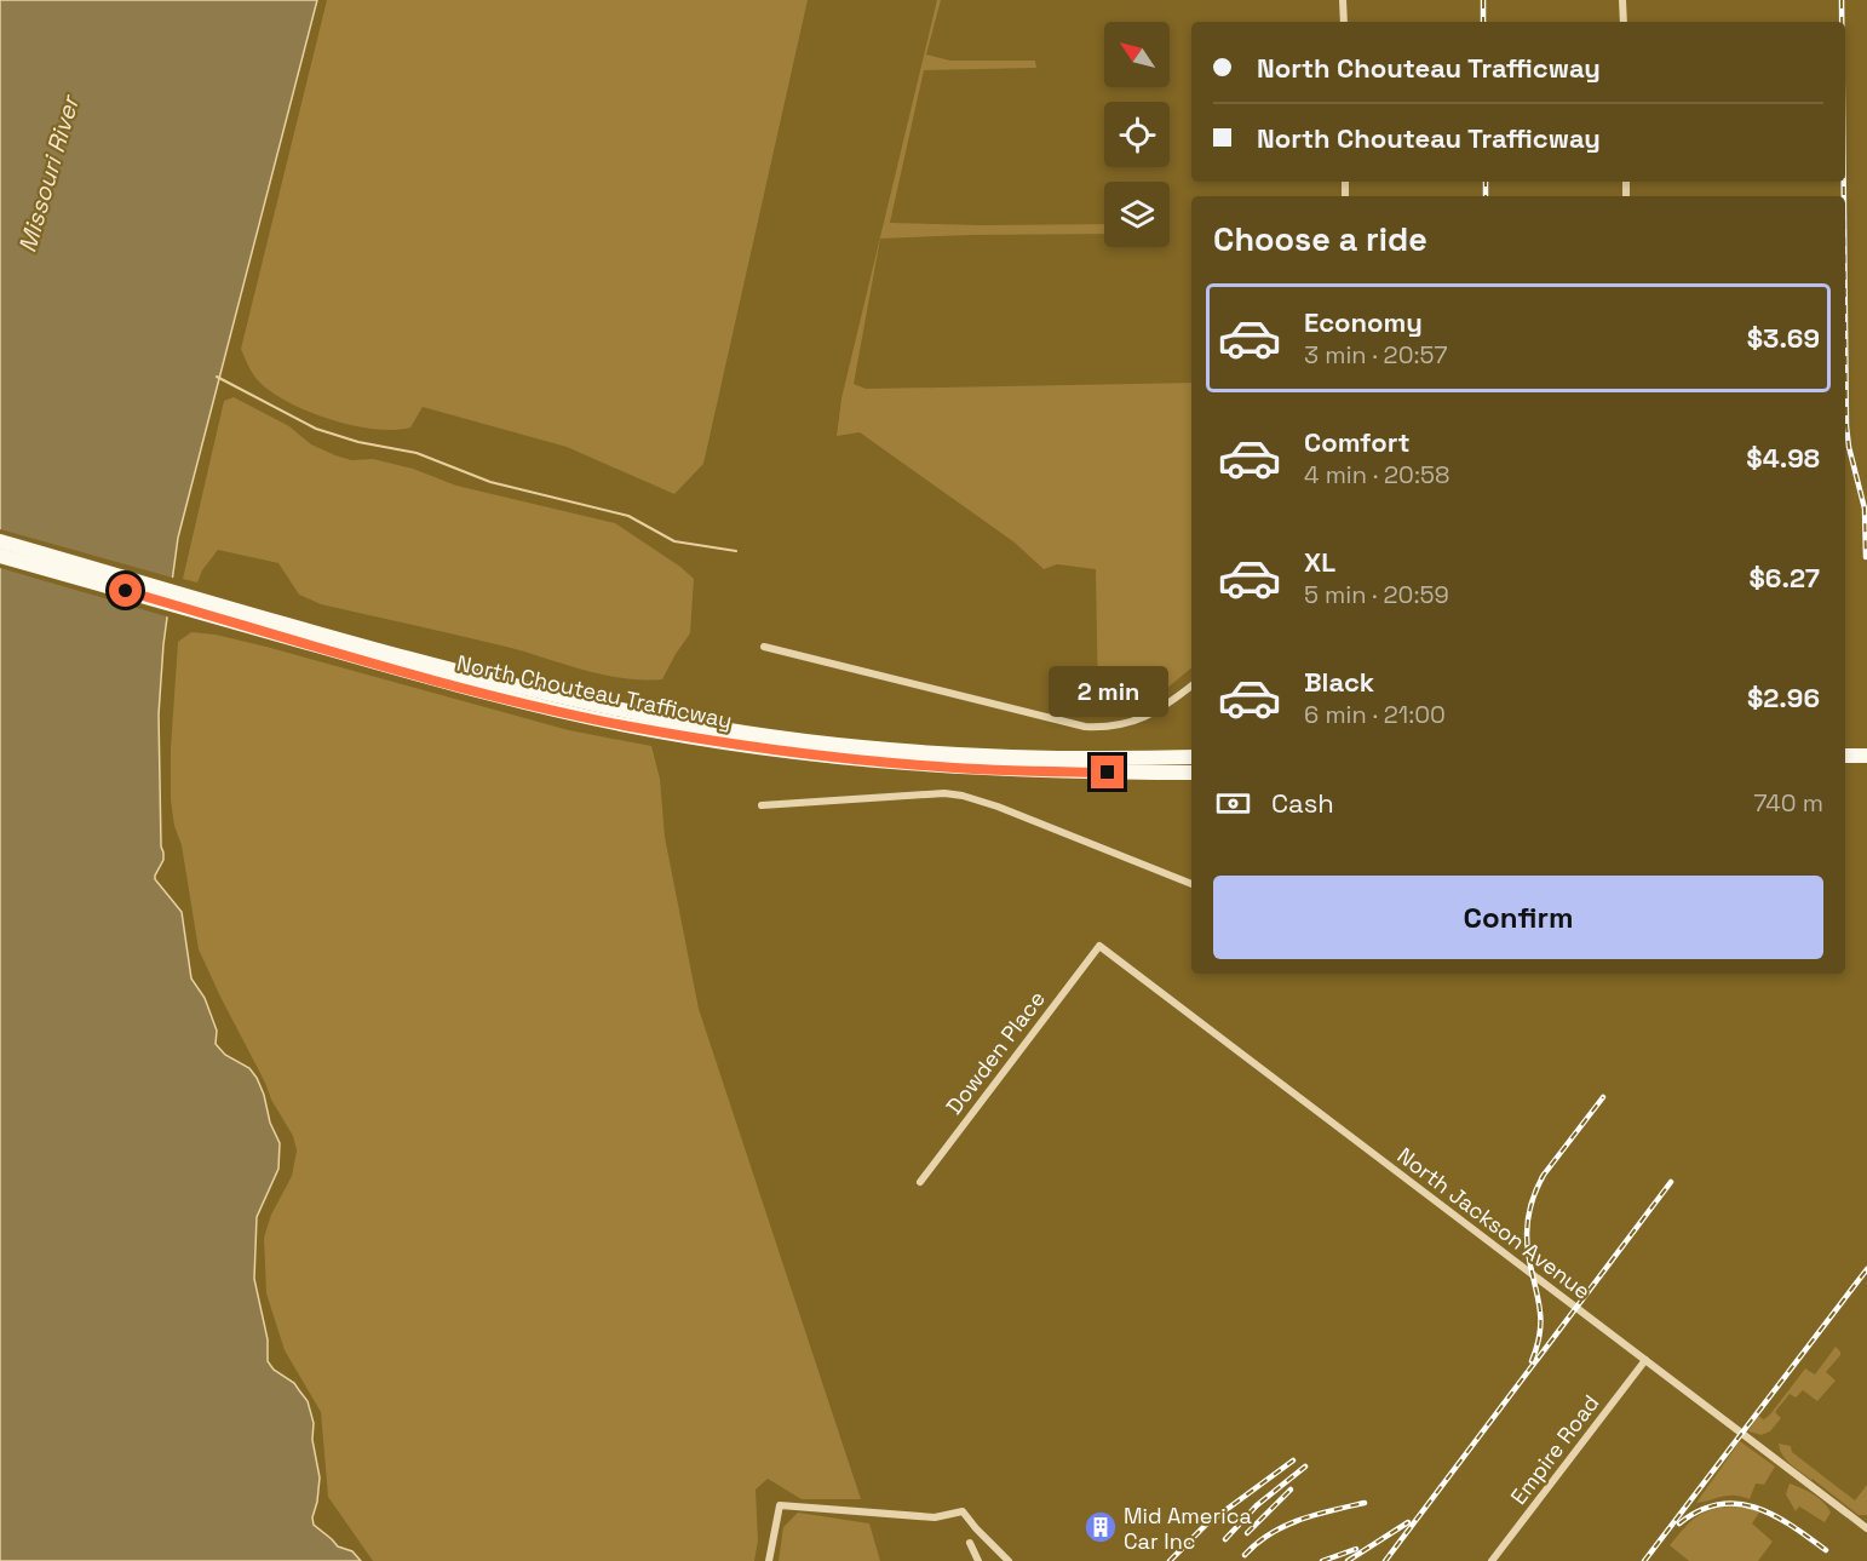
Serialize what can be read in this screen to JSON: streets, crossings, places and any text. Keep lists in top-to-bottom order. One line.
{"streets":{"main road":["North Chouteau Trafficway"],"street":["Dowden Place","North Jackson Avenue","Empire Road"]},"crossings":[["Dowden Place","North Jackson Avenue"],["North Jackson Avenue","Empire Road"]],"water":["Missouri River"],"places":{"building":["Mid America Car Inc"]},"north":"top left","page":{"banner":["North Chouteau Trafficway","North Chouteau Trafficway"],"heading":"Choose a ride","list":[{"name":"Economy","note":"3 min · 20:57","value":"$3.69"},{"name":"Comfort","note":"4 min · 20:58","value":"$4.98"},{"name":"XL","note":"5 min · 20:59","value":"$6.27"},{"name":"Black","note":"6 min · 21:00","value":"$2.96"}],"bubble":"2 min","pay":["Cash","740 m"],"buttons":"Confirm"}}
